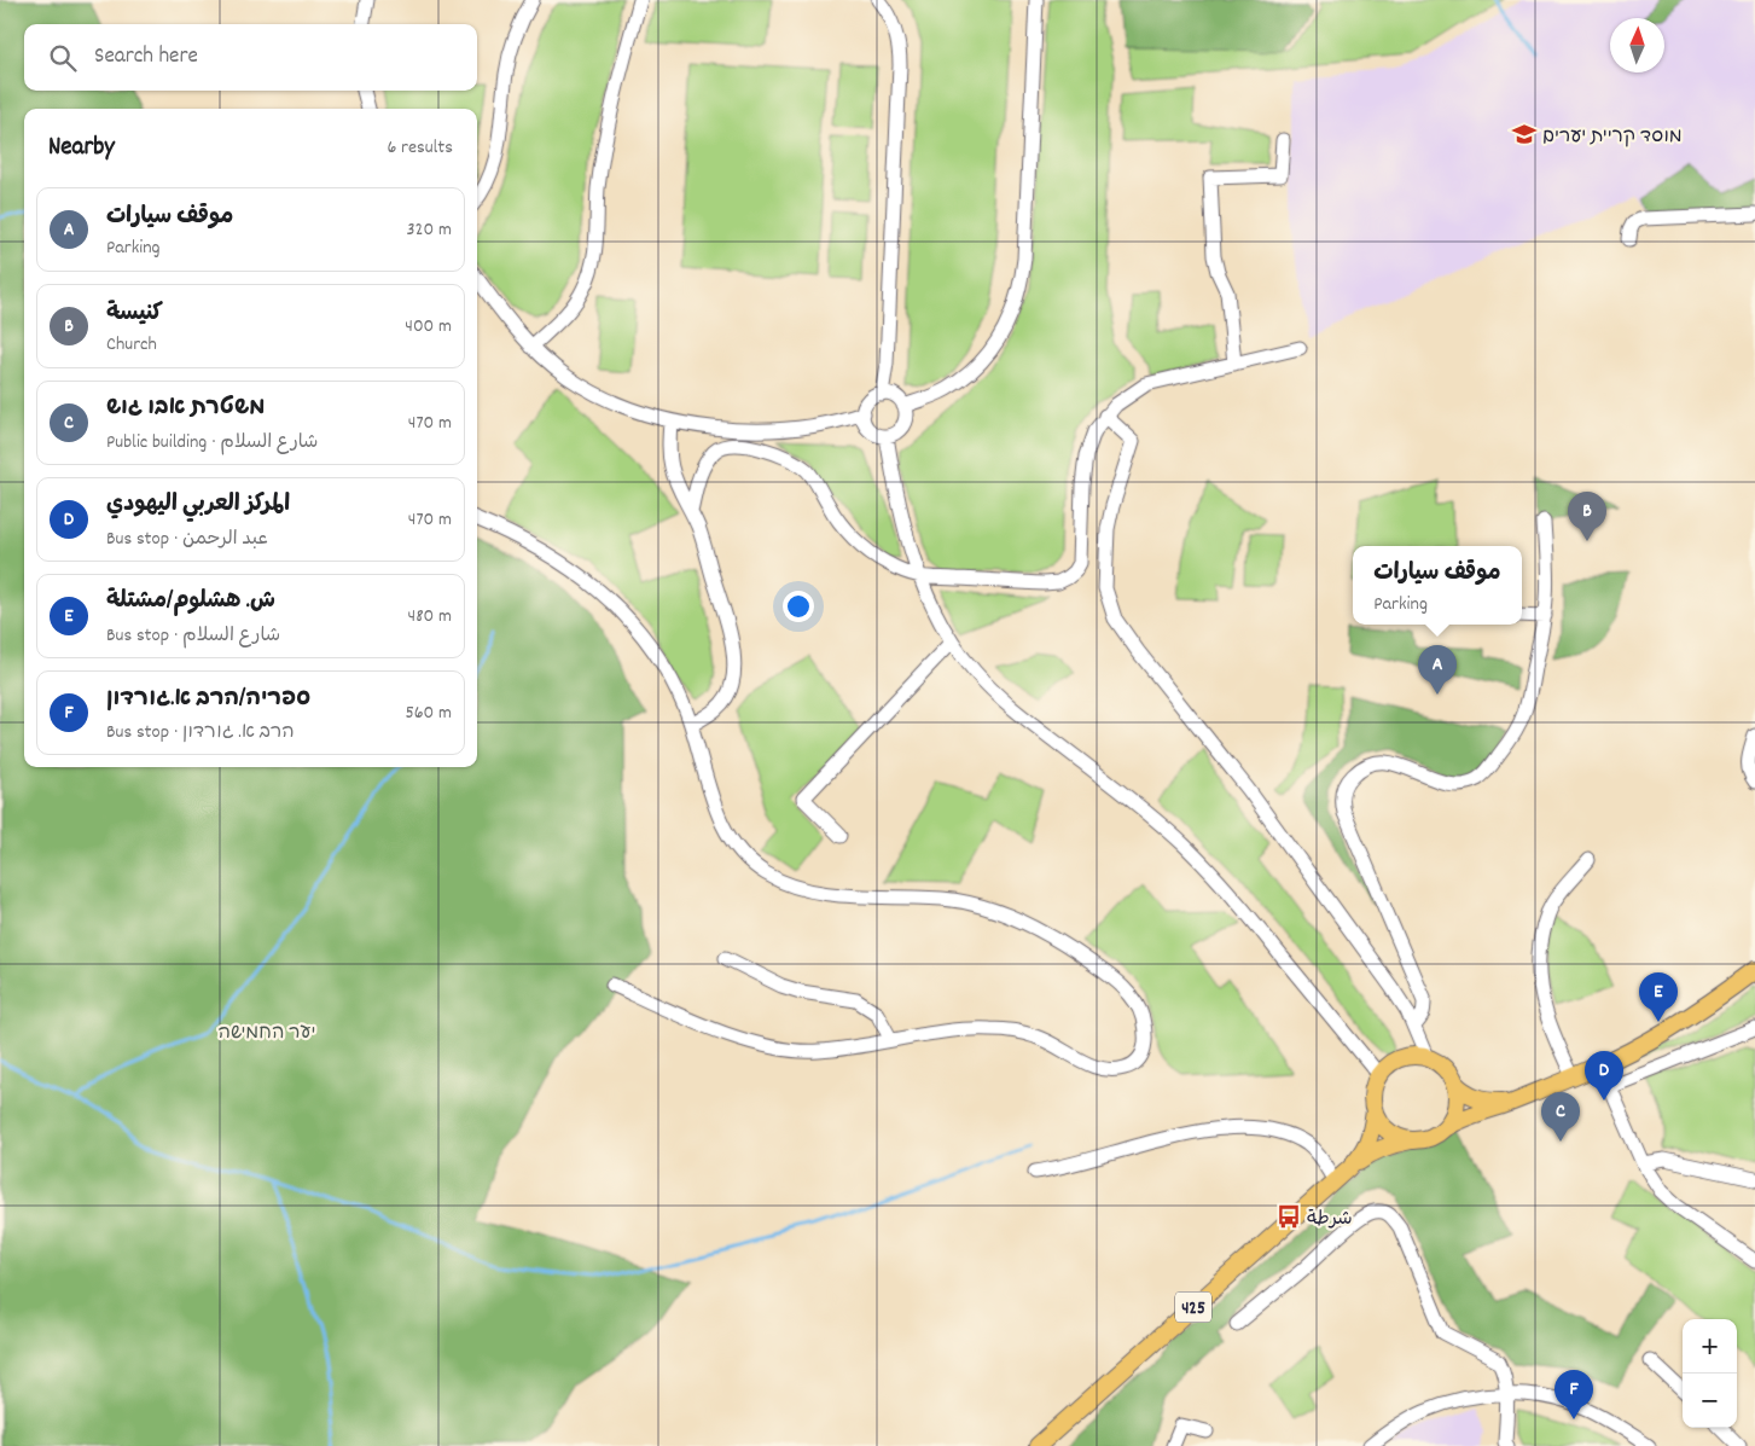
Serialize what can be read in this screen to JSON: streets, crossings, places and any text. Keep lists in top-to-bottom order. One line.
{"streets":{"main road":["425"]},"parks":["יער החמישה"],"places":{"school or university":["מוסד קריית יערים"],"bus stop":["شرطة"]},"north":"top","page":{"search":"Search here","heading":["Nearby","6 results"],"list":[{"mark":"A","name":"موقف سيارات","note":"Parking","value":"320 m"},{"mark":"B","name":"كنيسة","note":"Church","value":"400 m"},{"mark":"C","name":"משטרת אבו גוש","note":"Public building · شارع السلام","value":"470 m"},{"mark":"D","name":"المركز العربي اليهودي","note":"Bus stop · عبد الرحمن","value":"470 m"},{"mark":"E","name":"ش. هشلوم/مشتلة","note":"Bus stop · شارع السلام","value":"480 m"},{"mark":"F","name":"ספריה/הרב א.גורדון","note":"Bus stop · הרב א. גורדון","value":"560 m"}],"pins":["B","A","E","D","C","F"],"popup":["موقف سيارات","Parking"],"map_buttons":["+","−"]}}
